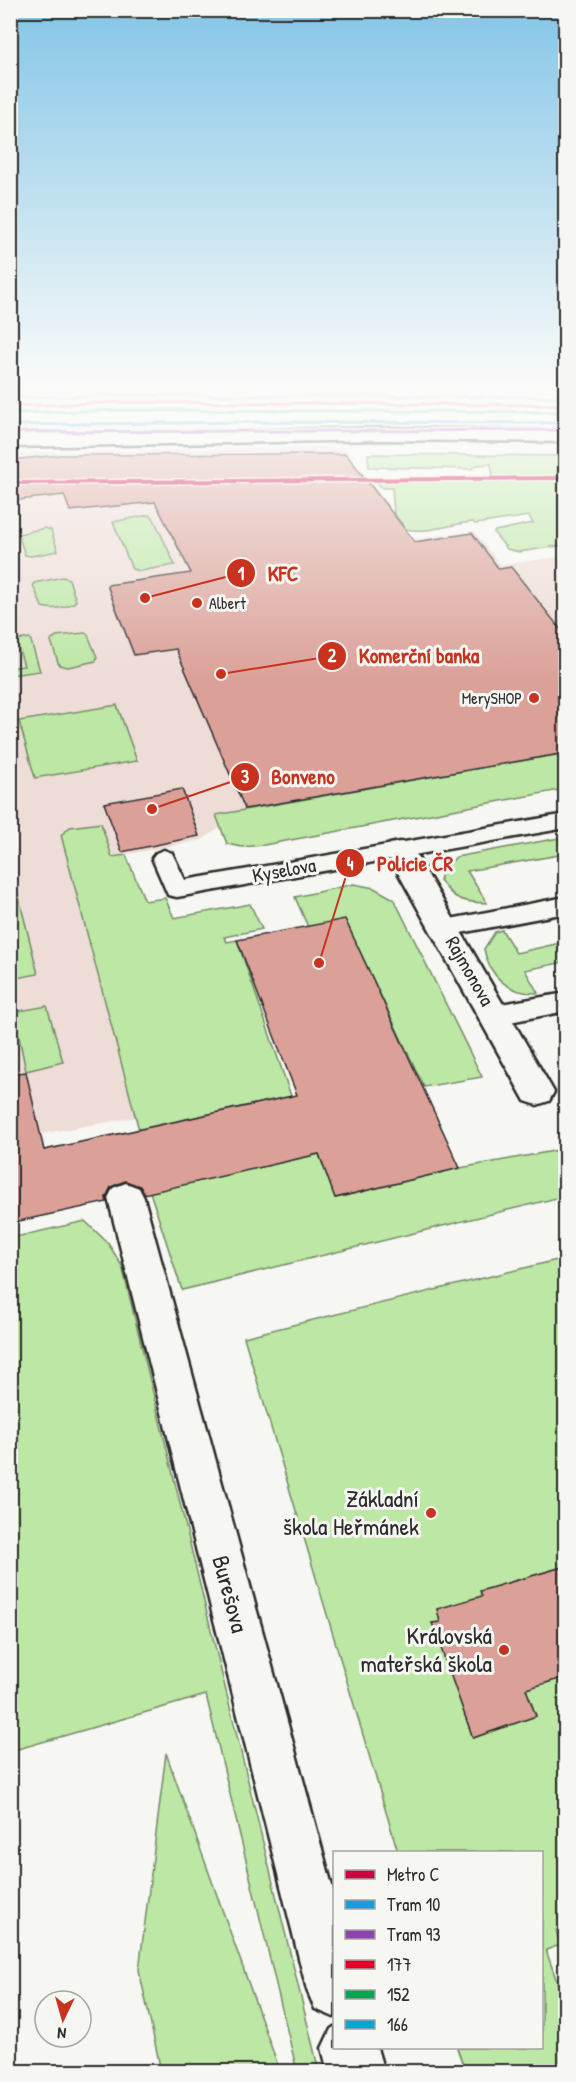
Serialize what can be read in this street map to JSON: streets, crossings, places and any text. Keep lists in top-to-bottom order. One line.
{"streets":{"main road":["Rajmonova","Burešova"],"lane":["Kyselova"]},"crossings":[["Kyselova","Rajmonova"]],"places":["KFC","Albert","Komerční banka","MerySHOP","Bonveno","Policie ČR","Základní škola Heřmánek","Královská mateřská škola"],"legend":["Metro C","Tram 10","Tram 93","177","152","166"],"north":"bottom"}
